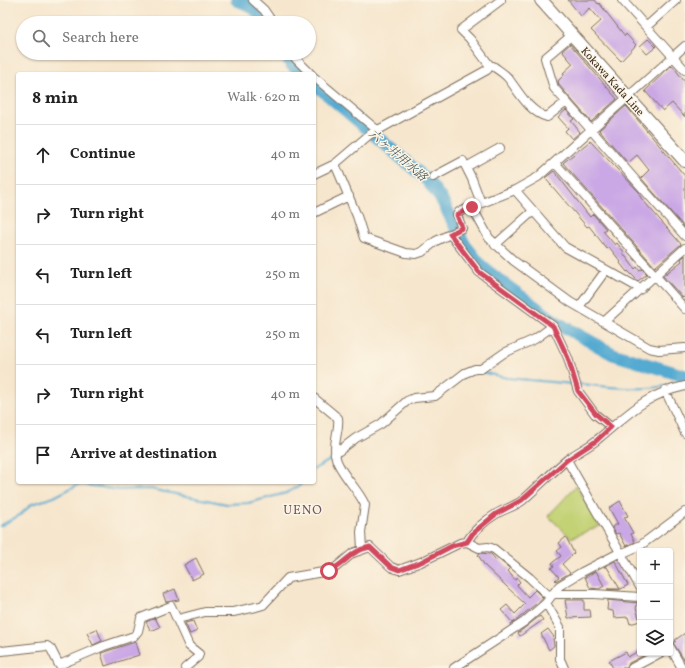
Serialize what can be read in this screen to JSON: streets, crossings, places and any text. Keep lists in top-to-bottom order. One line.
{"streets":{"main road":["Kokawa Kada Line"]},"districts":["UENO"],"water":["六ヶ井用水路"],"page":{"search":"Search here","heading":["8 min","Walk · 620 m"],"list":[["Continue","40 m"],["Turn right","40 m"],["Turn left","250 m"],["Turn left","250 m"],["Turn right","40 m"],"Arrive at destination"],"map_buttons":["+","−"]}}
